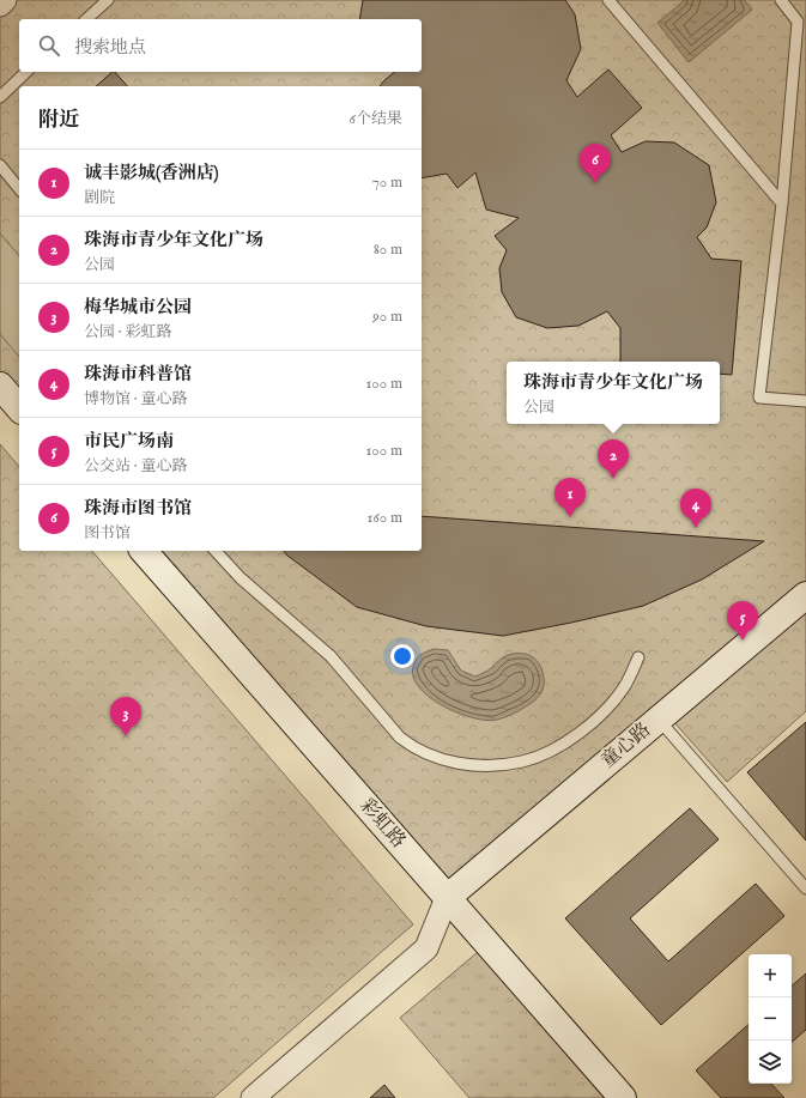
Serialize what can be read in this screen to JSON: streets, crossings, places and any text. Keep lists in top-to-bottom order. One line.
{"streets":{"street":["童心路","彩虹路"]},"crossings":[["童心路","彩虹路"]],"page":{"search":"搜索地点","heading":["附近","6个结果"],"pins":["6","2","1","4","5","3"],"list":[{"mark":"1","name":"诚丰影城(香洲店)","note":"剧院","value":"70 m"},{"mark":"2","name":"珠海市青少年文化广场","note":"公园","value":"80 m"},{"mark":"3","name":"梅华城市公园","note":"公园 · 彩虹路","value":"90 m"},{"mark":"4","name":"珠海市科普馆","note":"博物馆 · 童心路","value":"100 m"},{"mark":"5","name":"市民广场南","note":"公交站 · 童心路","value":"100 m"},{"mark":"6","name":"珠海市图书馆","note":"图书馆","value":"160 m"}],"popup":["珠海市青少年文化广场","公园"],"map_buttons":["+","−"]}}
